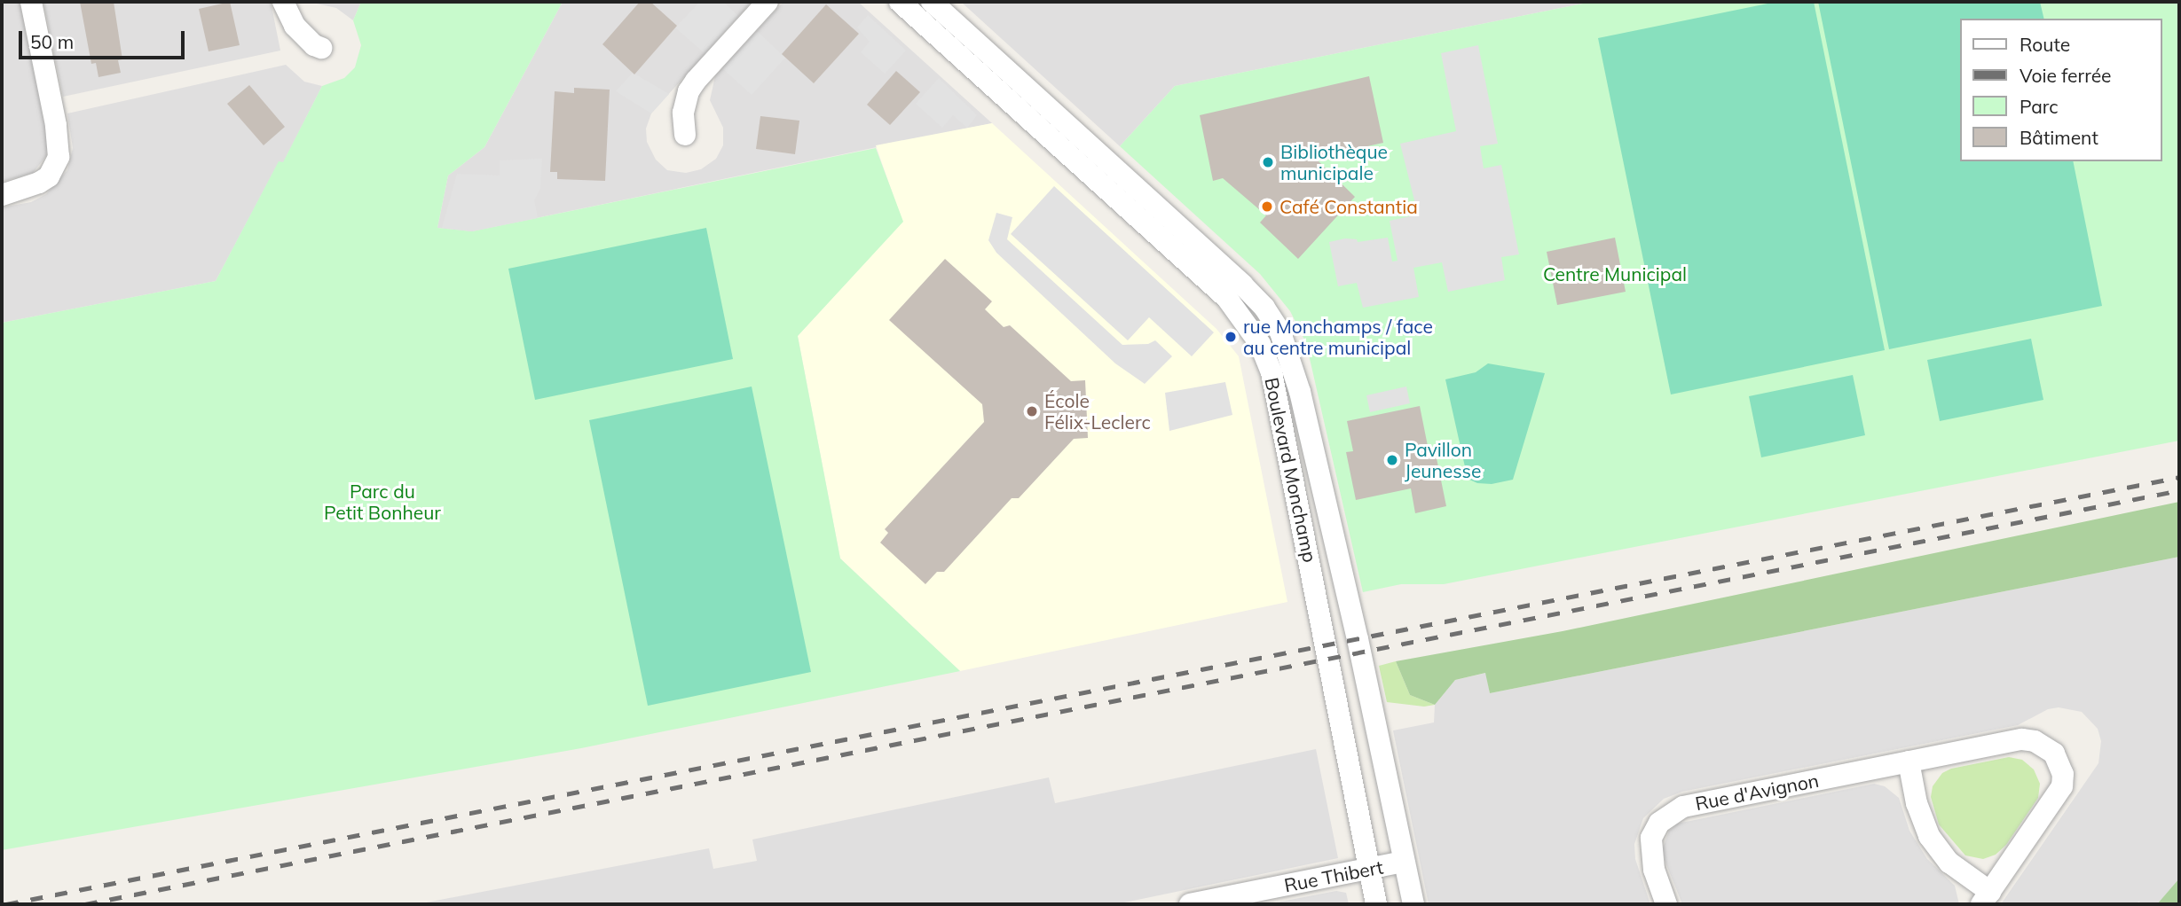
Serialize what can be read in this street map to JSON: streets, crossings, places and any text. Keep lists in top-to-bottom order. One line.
{"streets":{"street":["Boulevard Monchamp","Rue d'Avignon","Rue Thibert"]},"crossings":[["Boulevard Monchamp","Rue Thibert"]],"parks":["Centre Municipal","Parc du Petit Bonheur"],"places":["Bibliothèque municipale","Café Constantia","rue Monchamps / face au centre municipal","École Félix-Leclerc","Pavillon Jeunesse"],"legend":["Route","Voie ferrée","Parc","Bâtiment"],"scale_bar":"50 m"}
